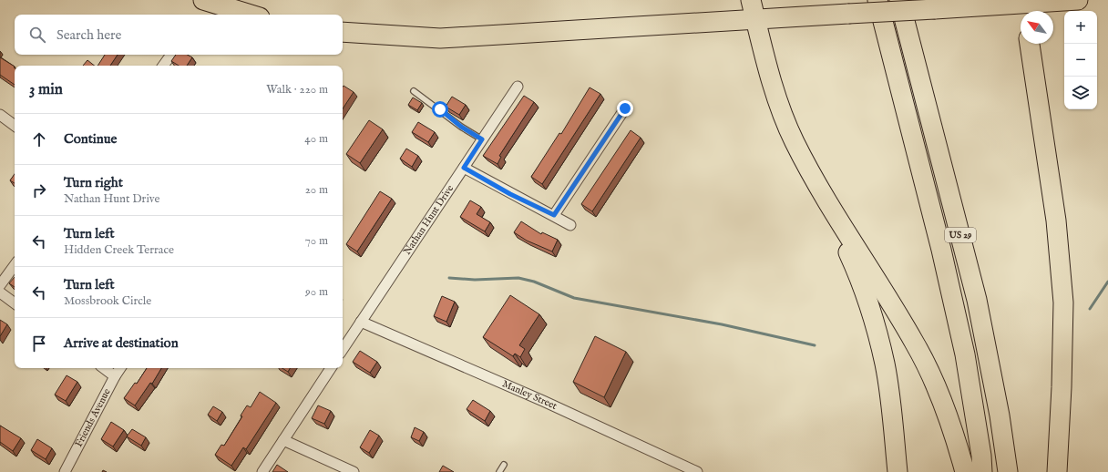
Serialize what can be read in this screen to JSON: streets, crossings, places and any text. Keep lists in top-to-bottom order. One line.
{"streets":{"highway":["US 29"],"street":["Nathan Hunt Drive","Manley Street","Friends Avenue"]},"crossings":[["Nathan Hunt Drive","Manley Street"]],"north":"top left","page":{"map_buttons":["+","−"],"search":"Search here","heading":["3 min","Walk · 220 m"],"list":[["Continue","40 m"],["Turn right","Nathan Hunt Drive","20 m"],["Turn left","Hidden Creek Terrace","70 m"],["Turn left","Mossbrook Circle","90 m"],"Arrive at destination"]}}
